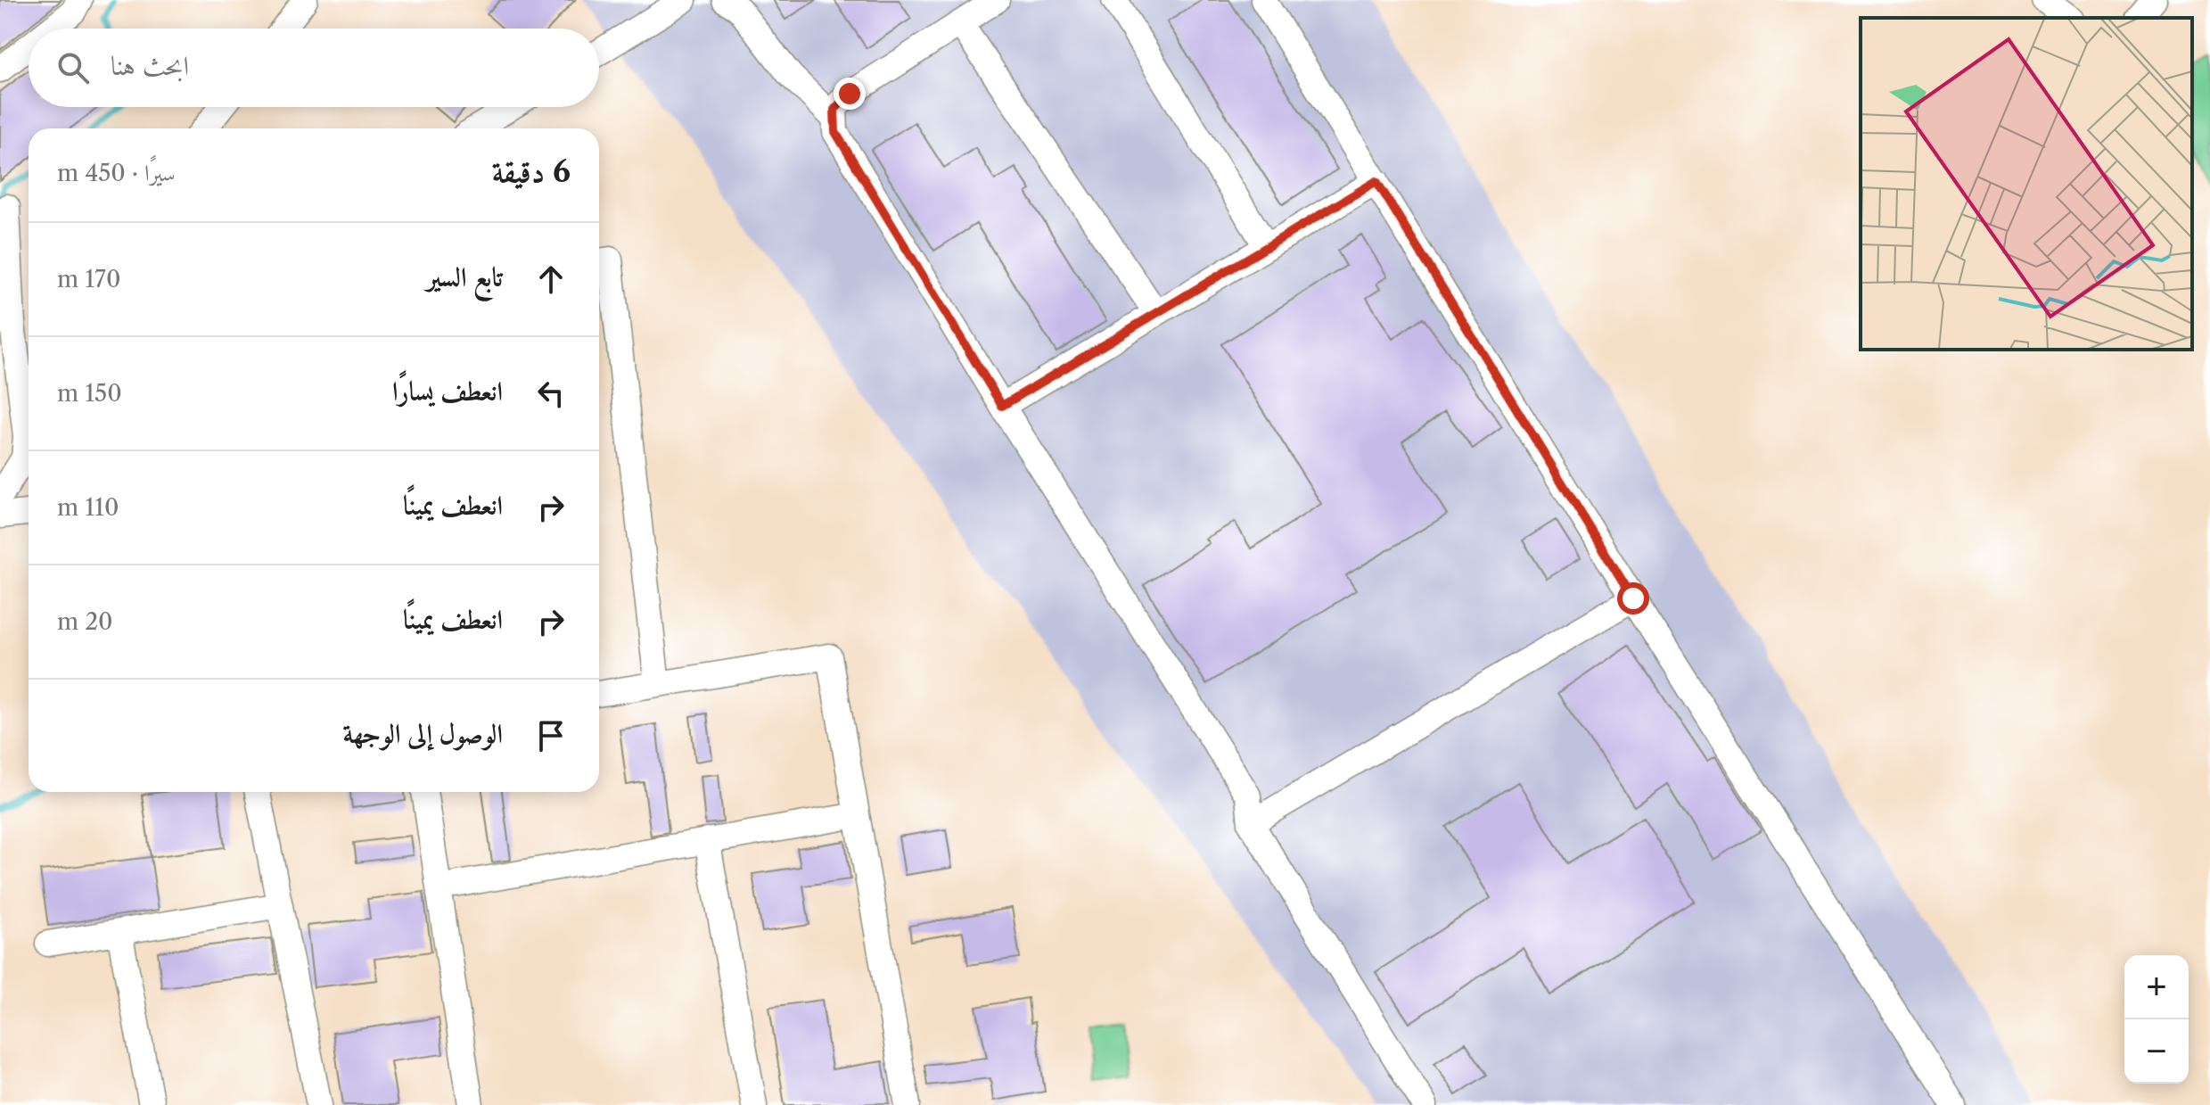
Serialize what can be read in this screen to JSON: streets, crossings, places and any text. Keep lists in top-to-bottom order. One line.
{"page":{"search":"ابحث هنا","heading":["6 دقيقة","سيرًا · 450 m"],"list":[["تابع السير","170 m"],["انعطف يسارًا","150 m"],["انعطف يمينًا","110 m"],["انعطف يمينًا","20 m"],"الوصول إلى الوجهة"],"map_buttons":["+","−"]}}
